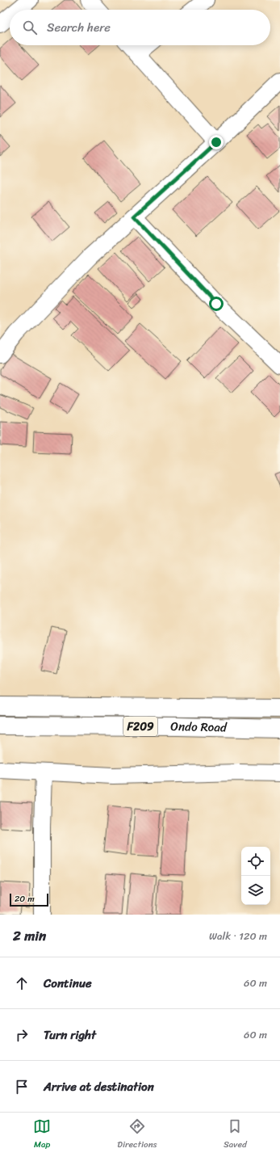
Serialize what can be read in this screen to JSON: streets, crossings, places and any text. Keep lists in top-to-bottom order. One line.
{"streets":{"main road":["F209","Ondo Road"]},"scale_bar":"20 m","page":{"search":"Search here","scale":"20 m","heading":["2 min","Walk · 120 m"],"list":[["Continue","60 m"],["Turn right","60 m"],"Arrive at destination"],"nav":["Map","Directions","Saved"]}}
